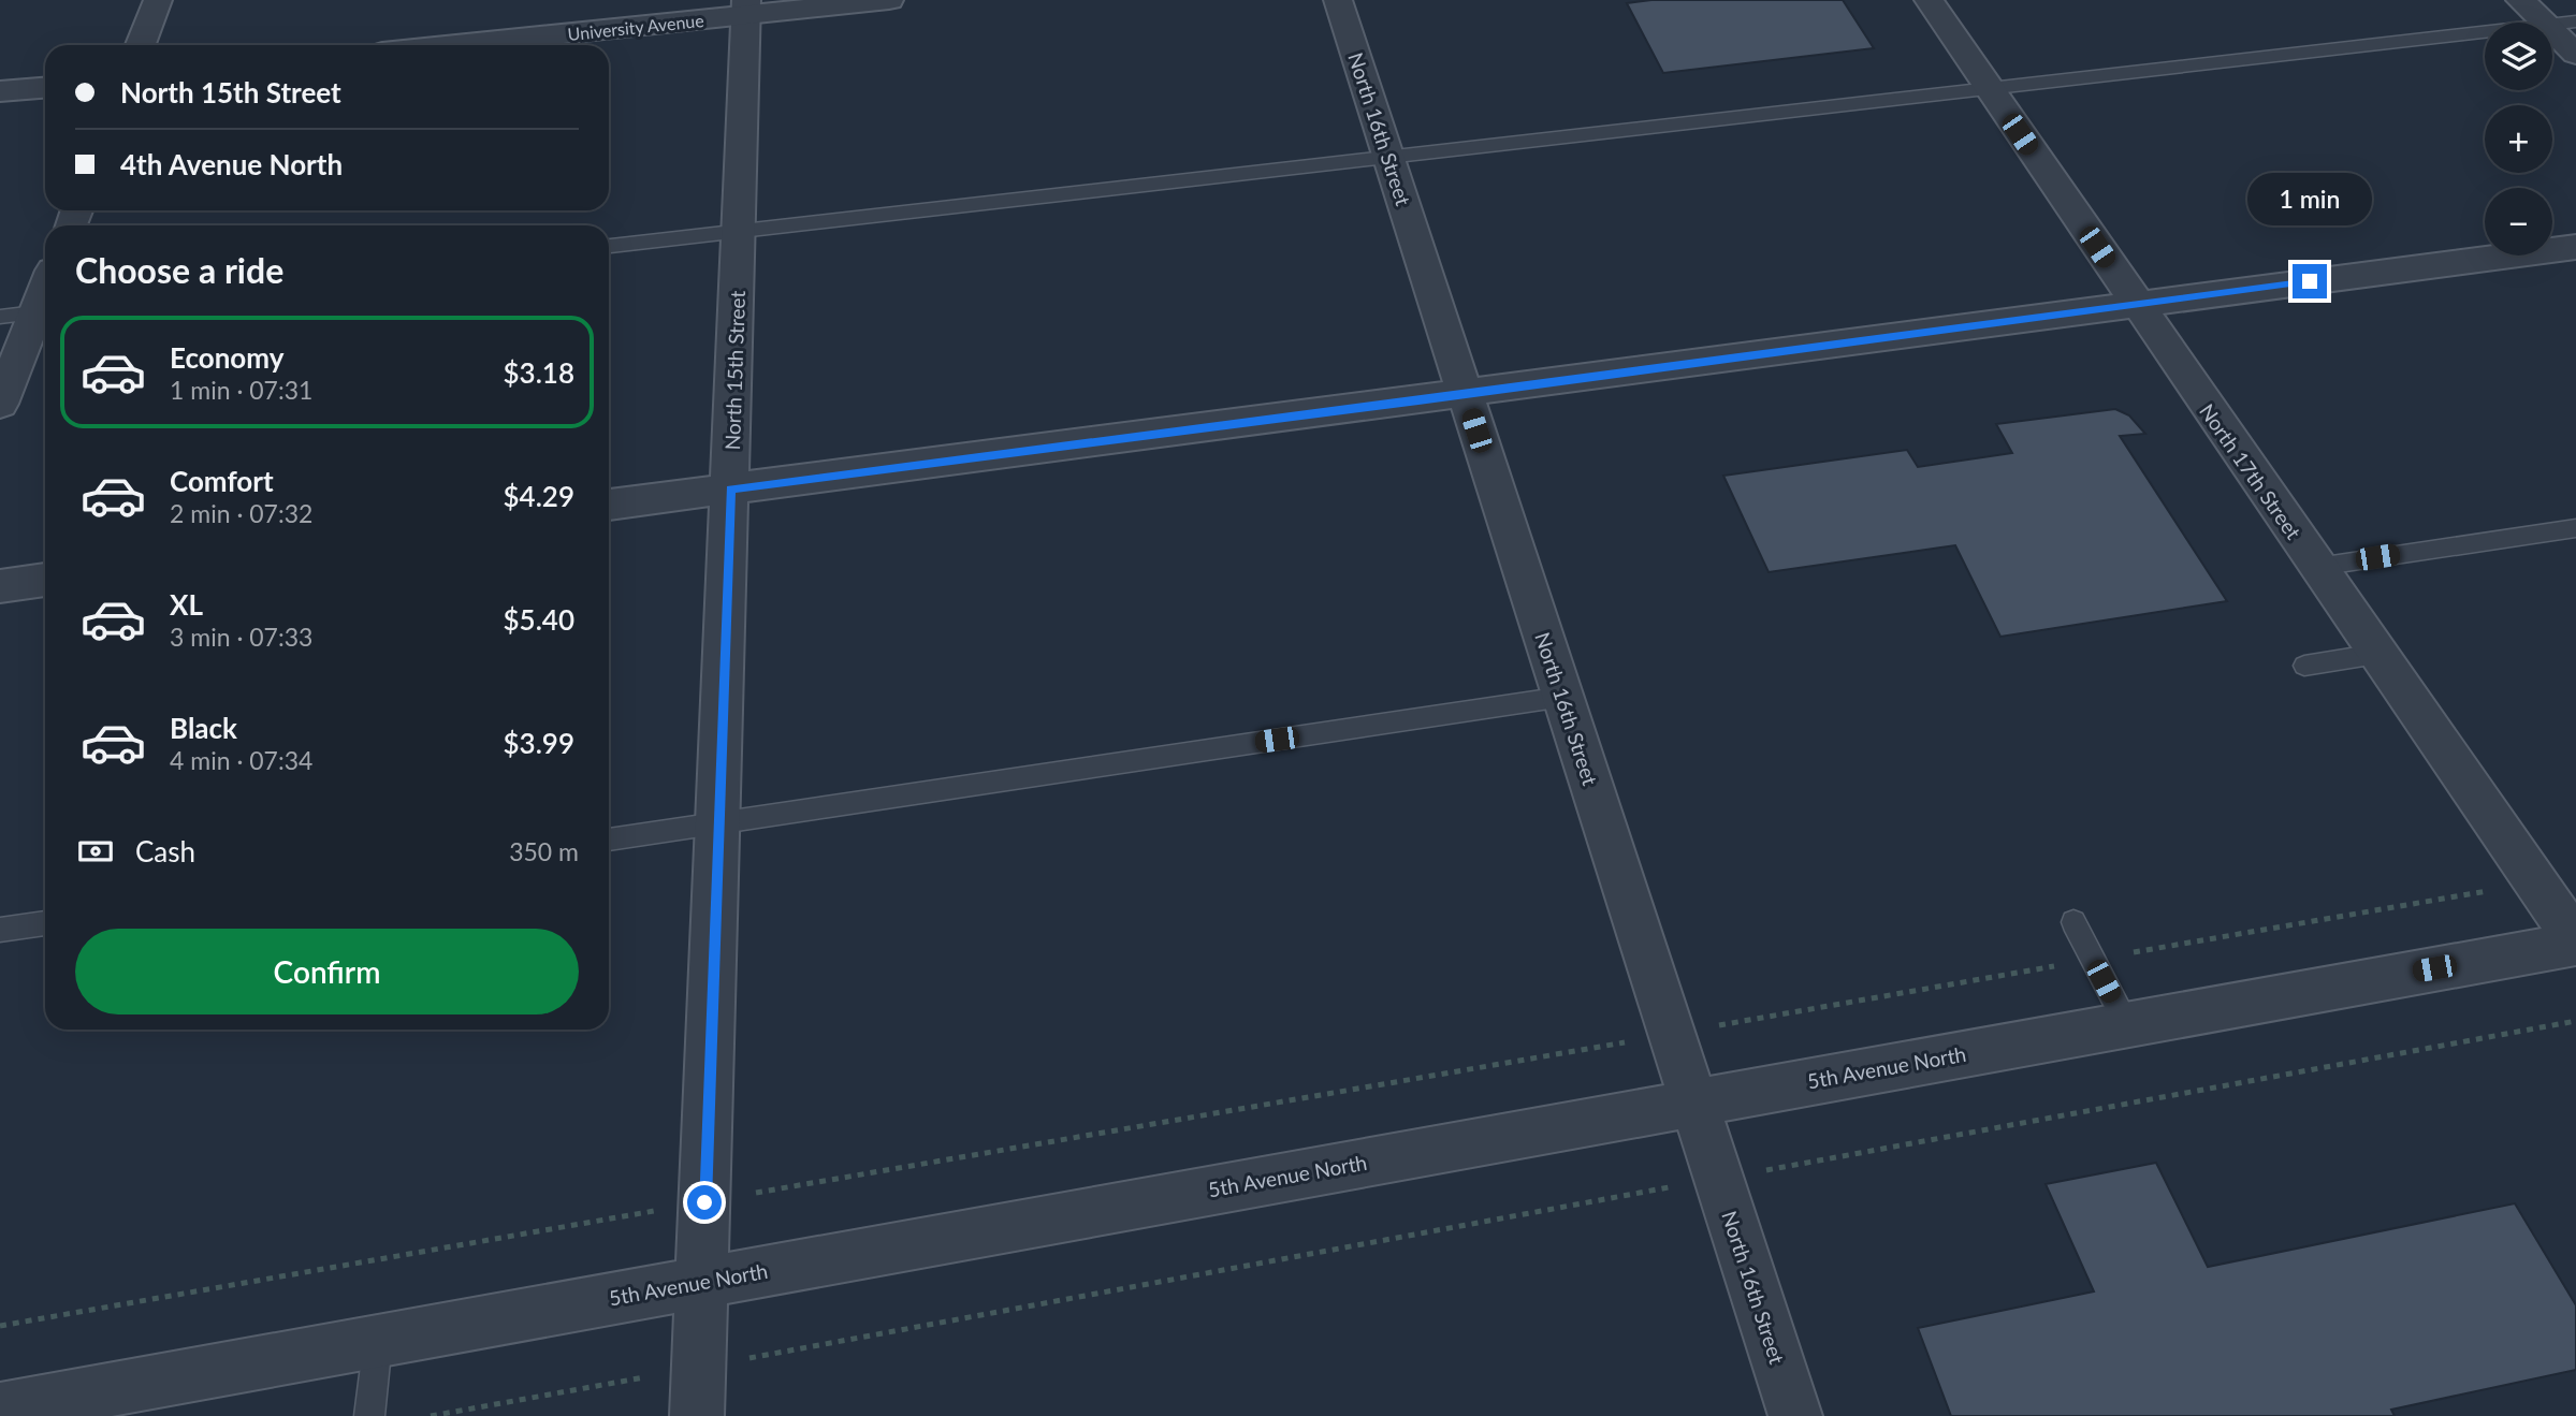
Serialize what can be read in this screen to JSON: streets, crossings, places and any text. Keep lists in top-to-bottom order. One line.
{"streets":{"street":["University Avenue","North 16th Street","North 15th Street","North 17th Street","5th Avenue North"]},"crossings":[["University Avenue","North 15th Street"],["North 16th Street","5th Avenue North"],["North 15th Street","5th Avenue North"],["North 17th Street","5th Avenue North"]],"page":{"map_buttons":["+","−"],"banner":["North 15th Street","4th Avenue North"],"bubble":"1 min","heading":"Choose a ride","list":[{"name":"Economy","note":"1 min · 07:31","value":"$3.18"},{"name":"Comfort","note":"2 min · 07:32","value":"$4.29"},{"name":"XL","note":"3 min · 07:33","value":"$5.40"},{"name":"Black","note":"4 min · 07:34","value":"$3.99"}],"pay":["Cash","350 m"],"buttons":"Confirm"}}
